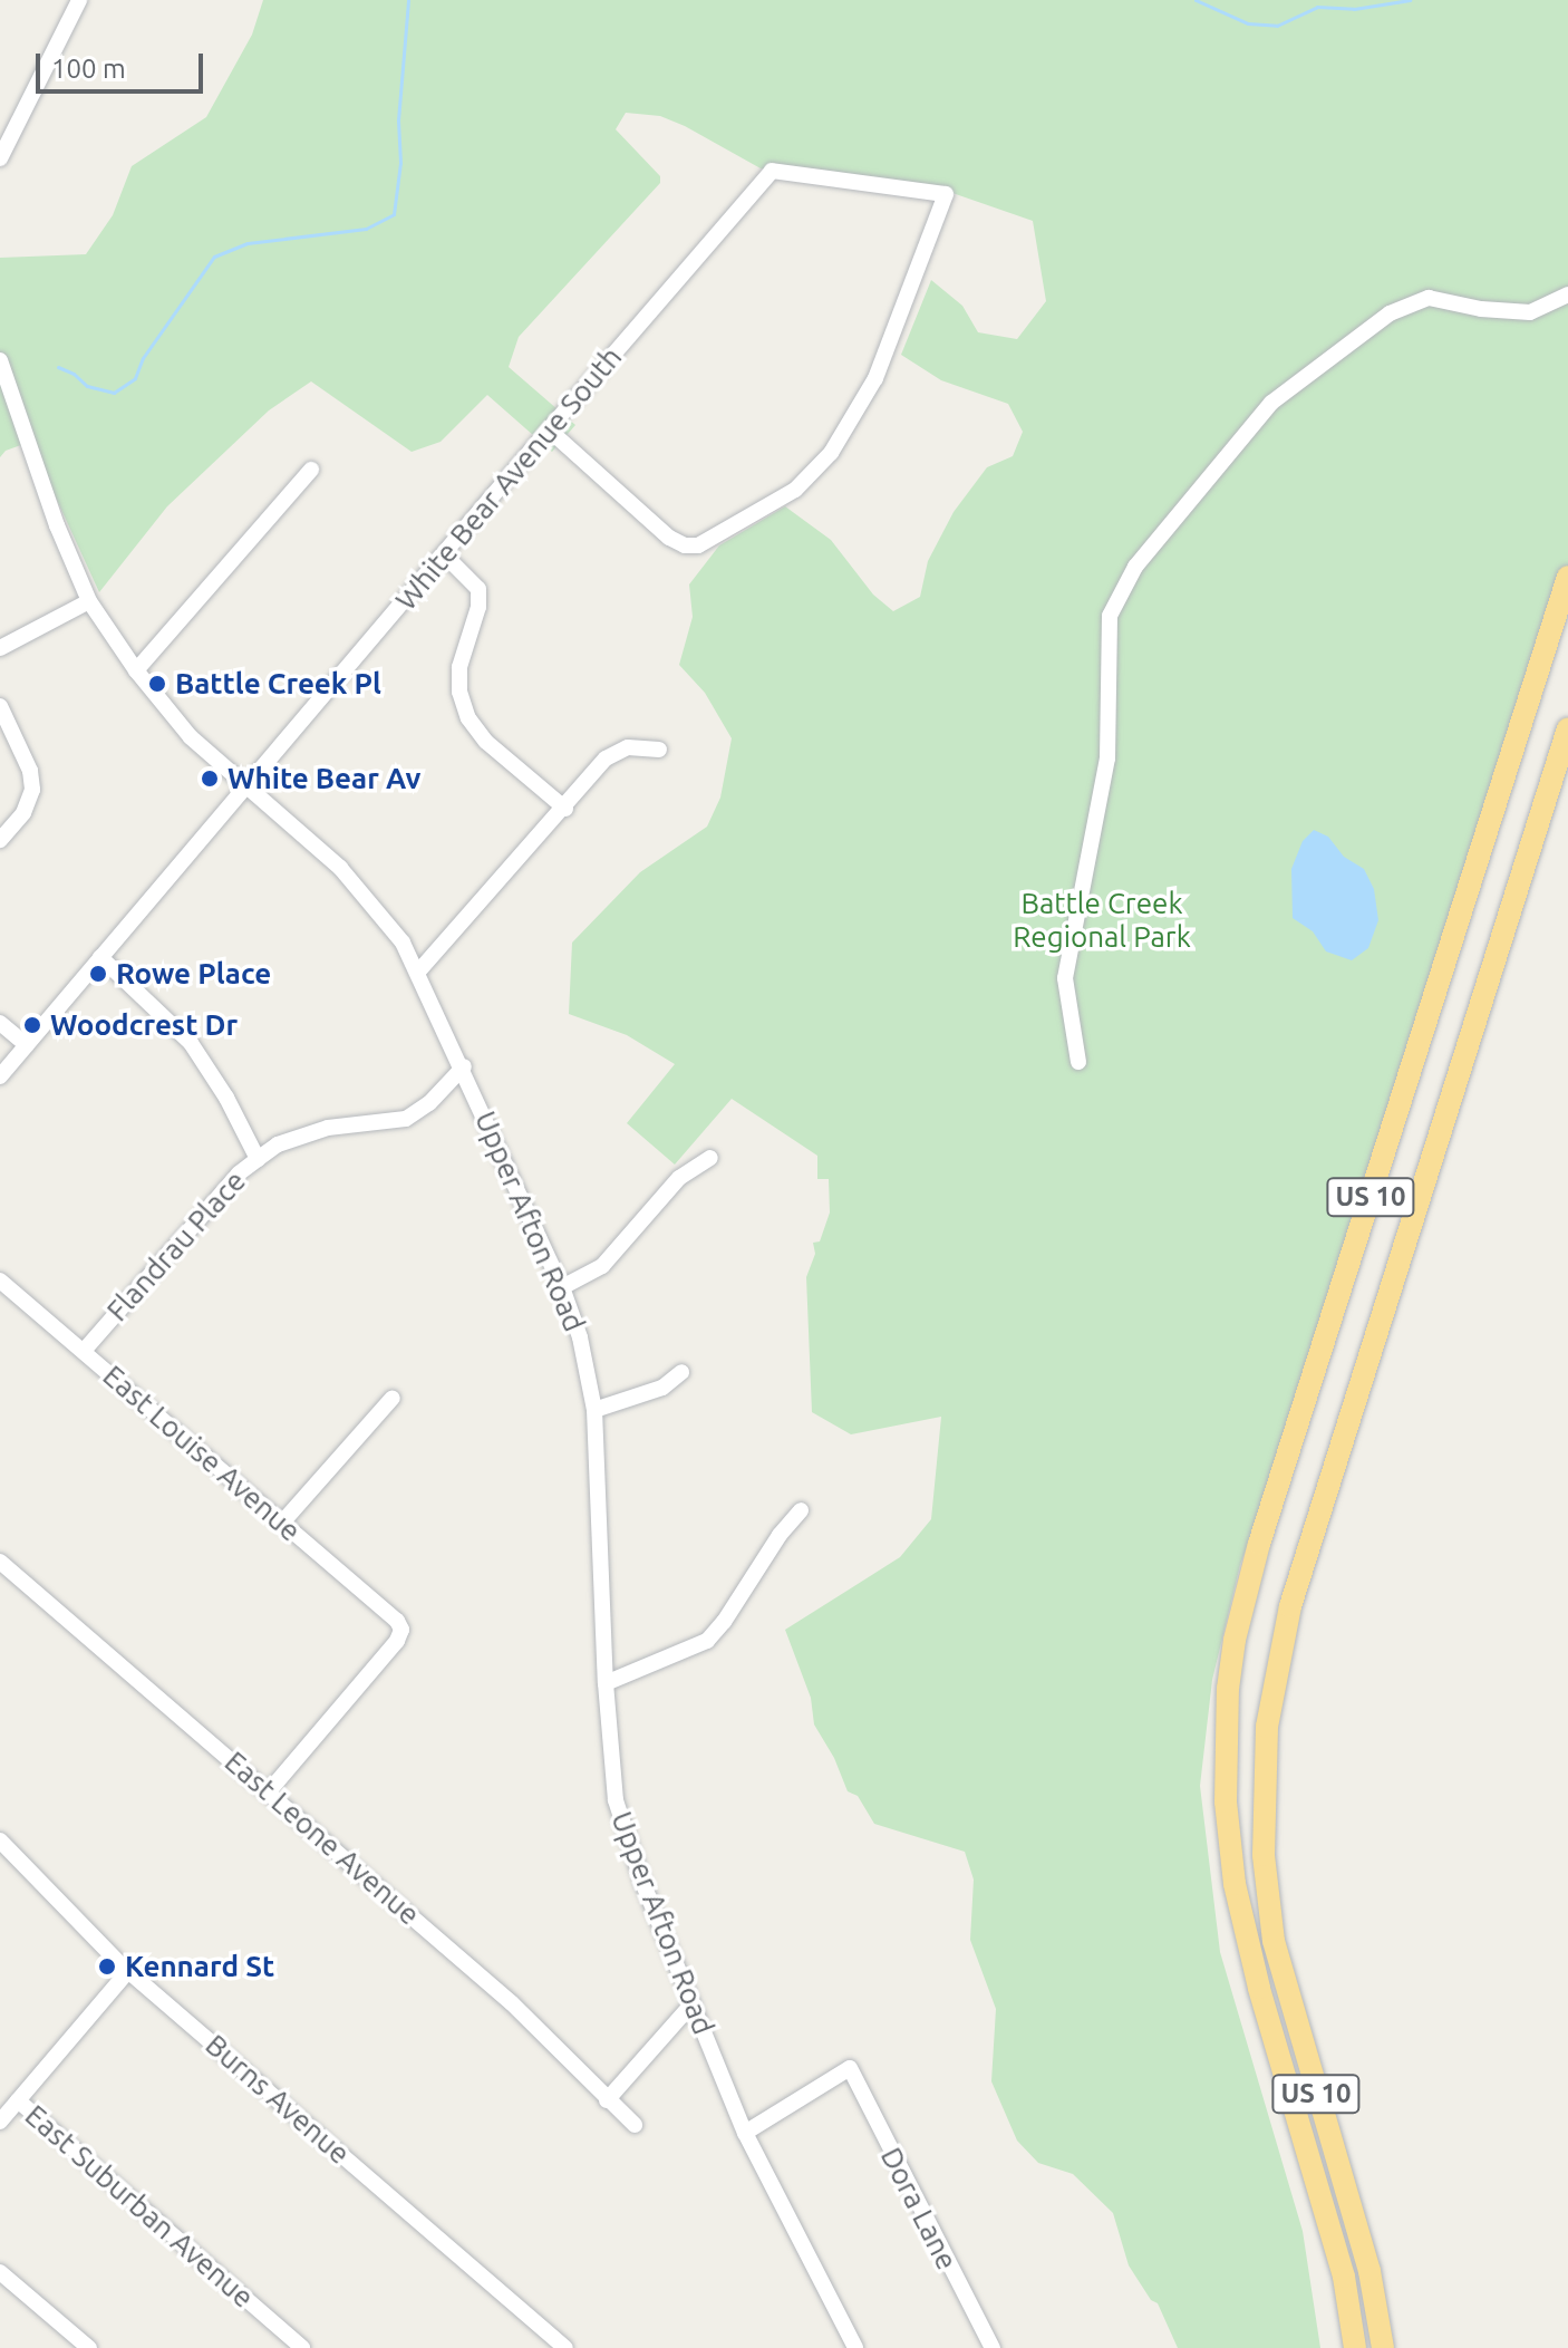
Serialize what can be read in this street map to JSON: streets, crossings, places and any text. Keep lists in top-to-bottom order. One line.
{"streets":{"highway":["US 10"],"street":["White Bear Avenue South","Upper Afton Road","Flandrau Place","East Louise Avenue","East Leone Avenue","Burns Avenue","East Suburban Avenue","Dora Lane"]},"crossings":[["White Bear Avenue South","Upper Afton Road"],["Upper Afton Road","Flandrau Place"],["Upper Afton Road","Dora Lane"],["Flandrau Place","East Louise Avenue"],["East Louise Avenue","East Leone Avenue"]],"parks":["Battle Creek Regional Park"],"places":["Battle Creek Pl","White Bear Av","Rowe Place","Woodcrest Dr","Kennard St"],"scale_bar":"100 m"}
